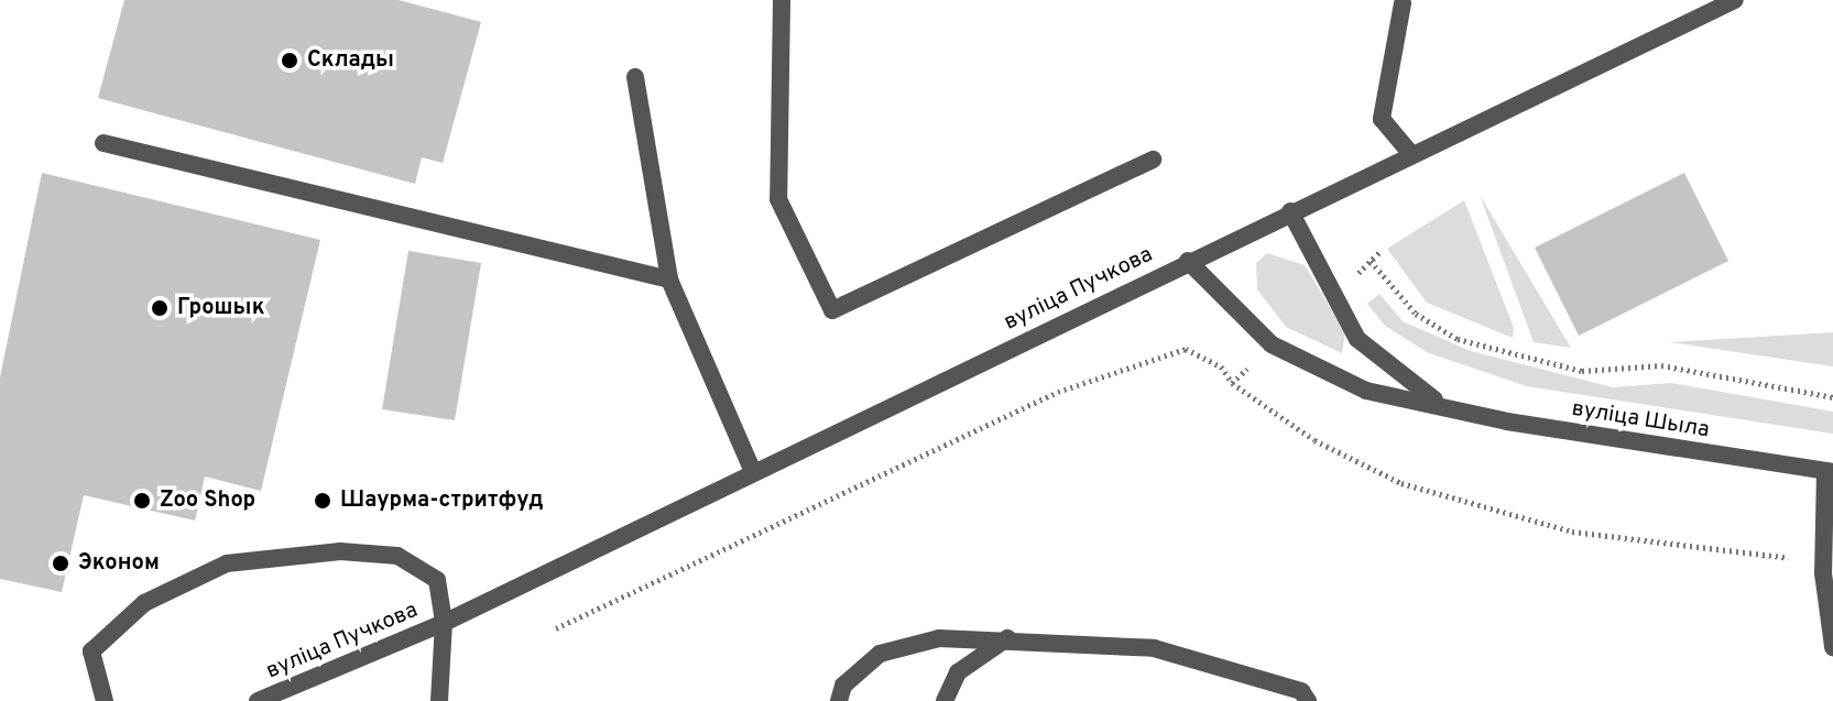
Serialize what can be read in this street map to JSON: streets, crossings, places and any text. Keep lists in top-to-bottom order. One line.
{"streets":{"street":["вуліца Пучкова","вуліца Шыла"]},"crossings":[["вуліца Пучкова","вуліца Шыла"]],"places":["Склады","Грошык","Zoo Shop","Шаурма-стритфуд","Эконом"]}
